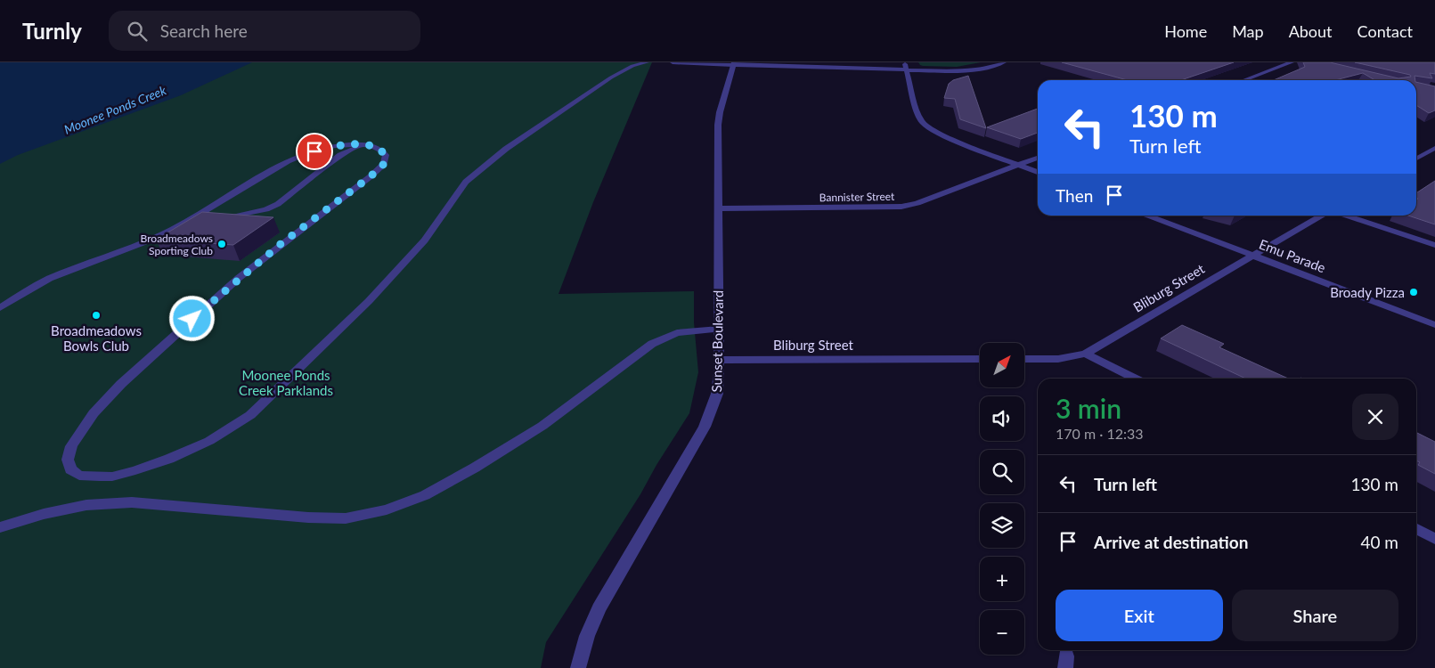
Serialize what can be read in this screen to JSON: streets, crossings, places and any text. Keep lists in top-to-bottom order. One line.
{"streets":{"street":["Bannister Street","Emu Parade","Bliburg Street","Sunset Boulevard"]},"crossings":[["Bannister Street","Sunset Boulevard"],["Emu Parade","Bliburg Street"],["Bliburg Street","Sunset Boulevard"]],"water":["Moonee Ponds Creek"],"parks":["Moonee Ponds Creek Parklands"],"places":["Broadmeadows Sporting Club","Broady Pizza","Broadmeadows Bowls Club"],"north":"top right","page":{"header":"Turnly","search":"Search here","nav":["Home","Map","About","Contact"],"turn":["130 m","Turn left"],"then":"Then","map_buttons":["+","−"],"heading":["3 min","170 m · 12:33"],"list":[{"name":"Turn left","value":"130 m"},{"name":"Arrive at destination","value":"40 m"}],"buttons":["Exit","Share"]}}
